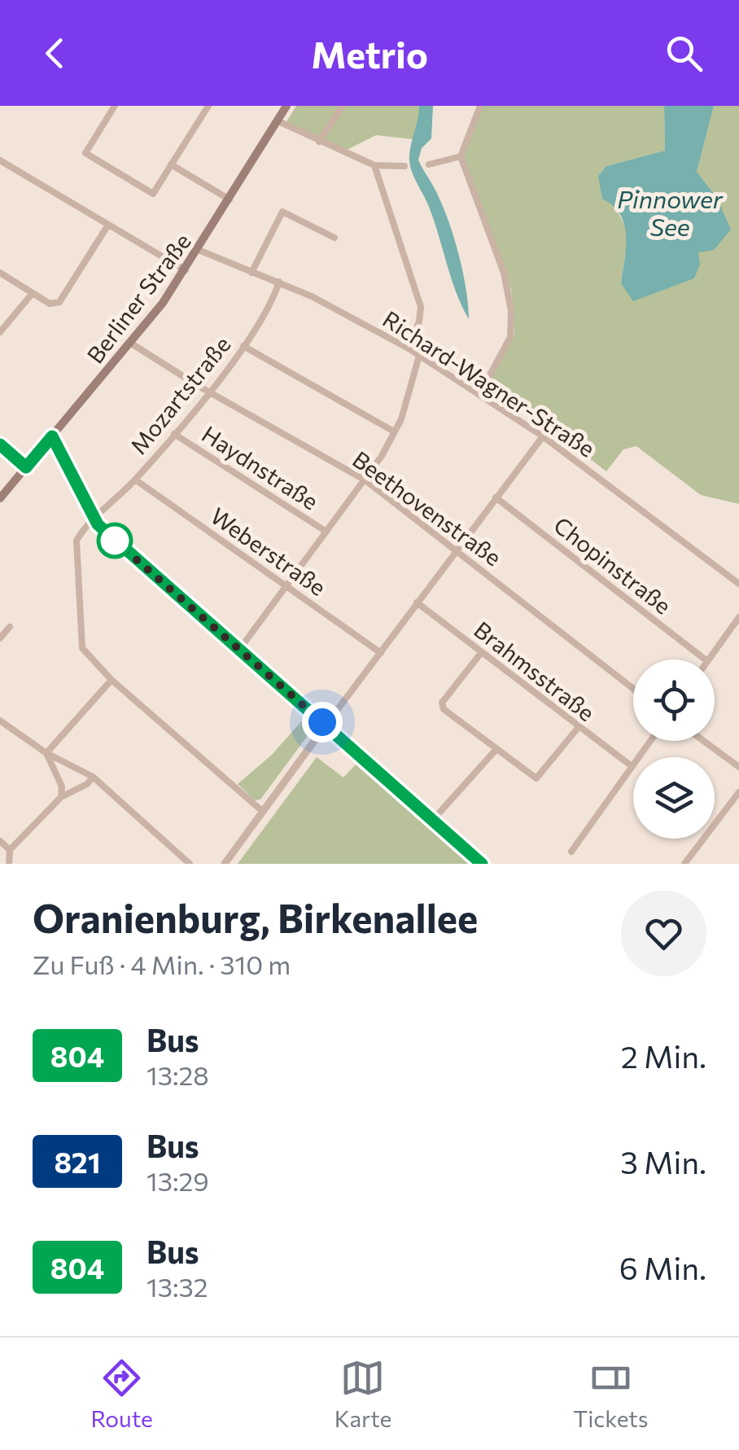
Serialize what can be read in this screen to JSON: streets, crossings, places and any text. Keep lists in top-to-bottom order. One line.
{"streets":{"main road":["Berliner Straße"],"street":["Richard-Wagner-Straße","Mozartstraße","Haydnstraße","Beethovenstraße","Weberstraße","Chopinstraße","Brahmsstraße"]},"crossings":[["Berliner Straße","Richard-Wagner-Straße"],["Berliner Straße","Beethovenstraße"],["Richard-Wagner-Straße","Mozartstraße"],["Mozartstraße","Haydnstraße"],["Mozartstraße","Beethovenstraße"],["Mozartstraße","Weberstraße"]],"water":["Pinnower See"],"lines":["bus line 804"],"page":{"header":"Metrio","heading":["Oranienburg, Birkenallee","Zu Fuß · 4 Min. · 310 m"],"list":[{"mark":"804","name":"Bus","note":"13:28","value":"2 Min."},{"mark":"821","name":"Bus","note":"13:29","value":"3 Min."},{"mark":"804","name":"Bus","note":"13:32","value":"6 Min."}],"tabs":["Route","Karte","Tickets"]}}
